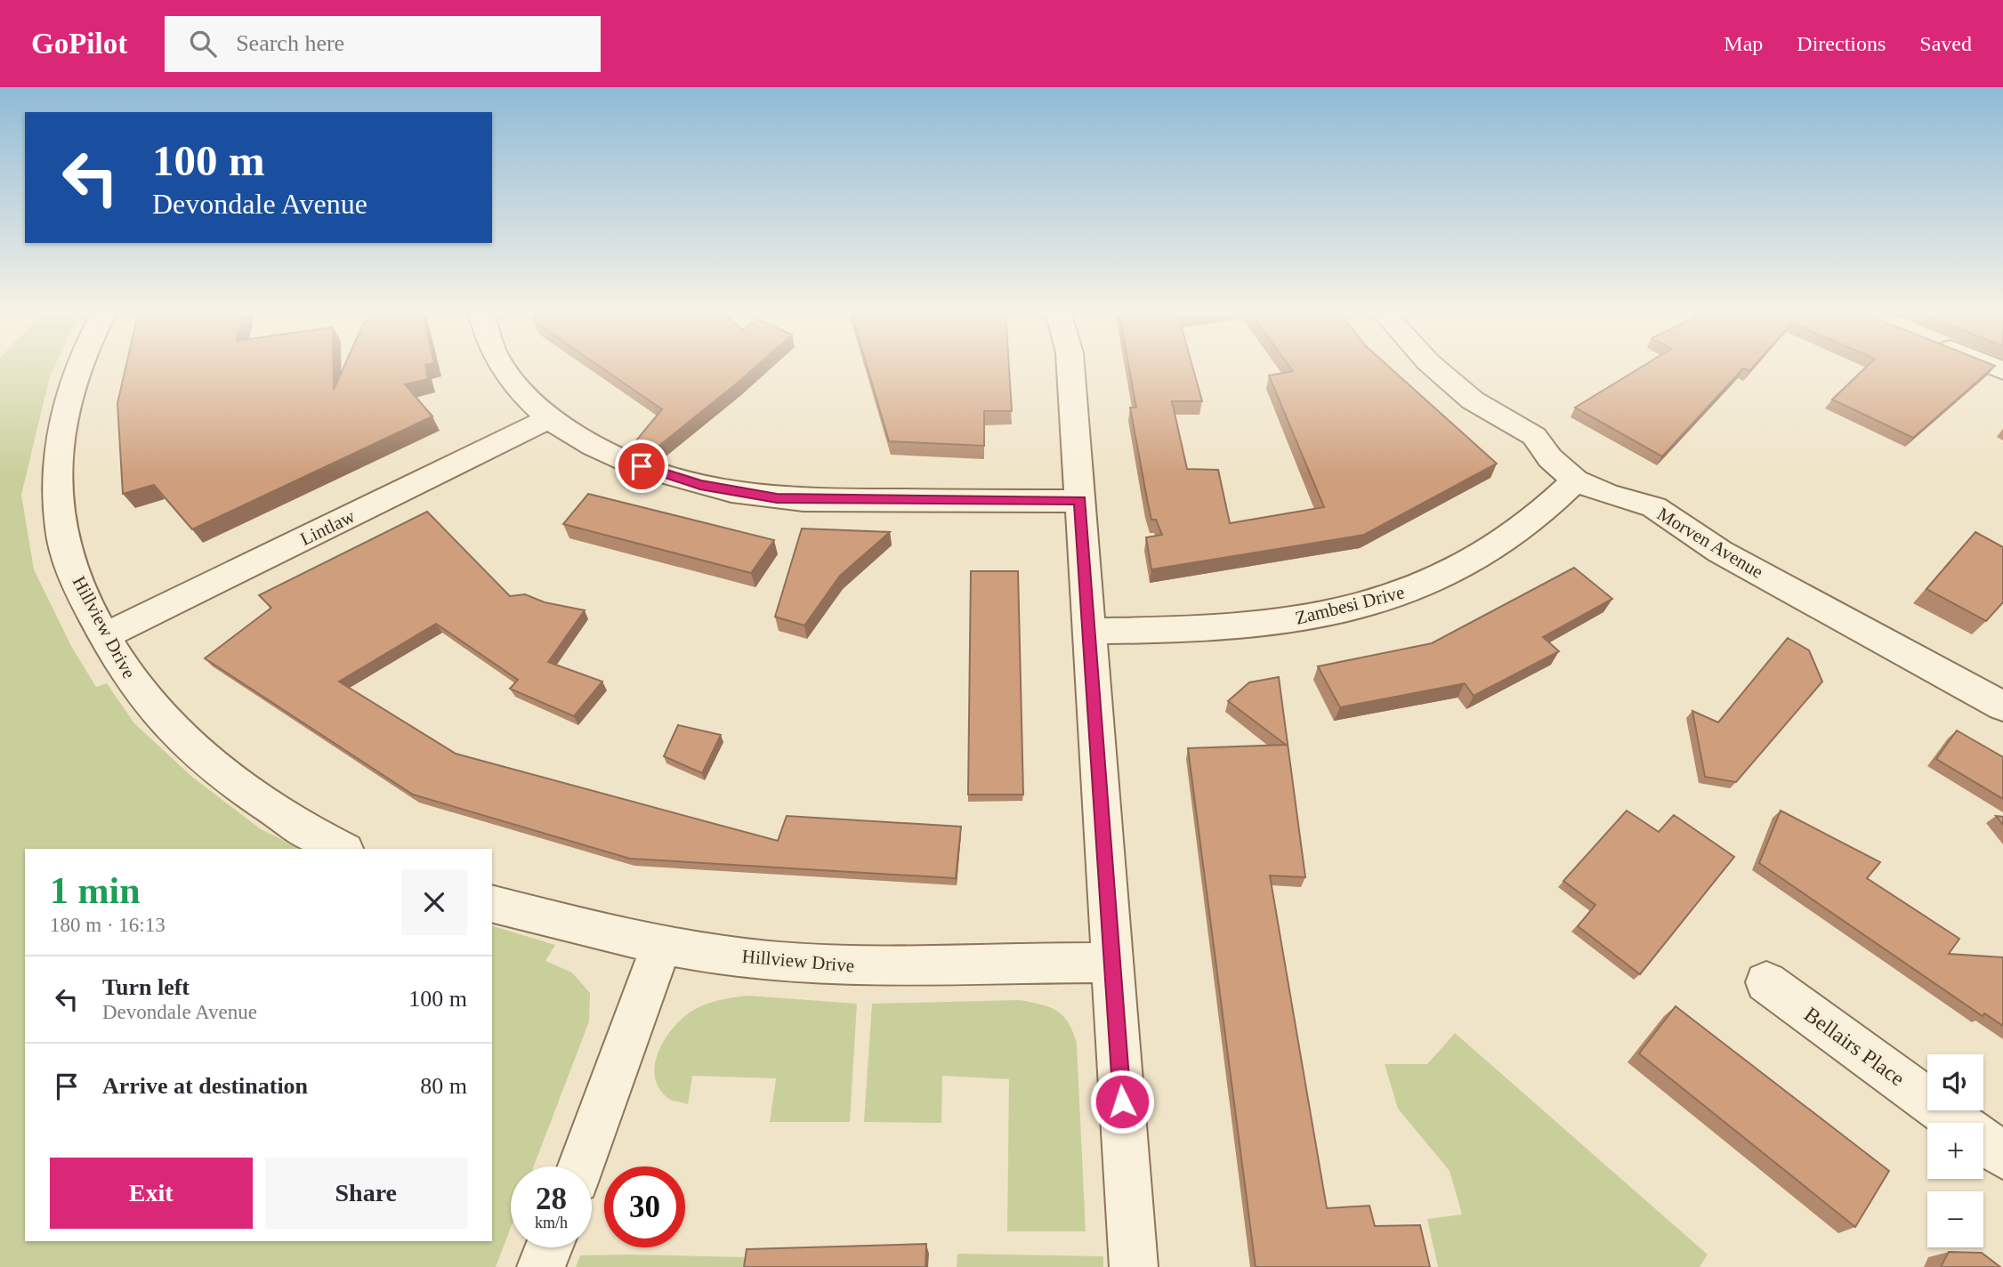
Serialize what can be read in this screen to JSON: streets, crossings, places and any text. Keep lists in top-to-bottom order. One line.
{"streets":{"street":["Lintlaw","Morven Avenue","Zambesi Drive","Hillview Drive","Bellairs Place"]},"crossings":[["Lintlaw","Hillview Drive"],["Morven Avenue","Zambesi Drive"]],"page":{"header":"GoPilot","search":"Search here","nav":["Map","Directions","Saved"],"turn":["100 m","Devondale Avenue"],"heading":["1 min","180 m · 16:13"],"list":[{"name":"Turn left","note":"Devondale Avenue","value":"100 m"},{"name":"Arrive at destination","value":"80 m"}],"map_buttons":["+","−"],"buttons":["Exit","Share"],"speed":"28 km/h","limit":"30"}}
